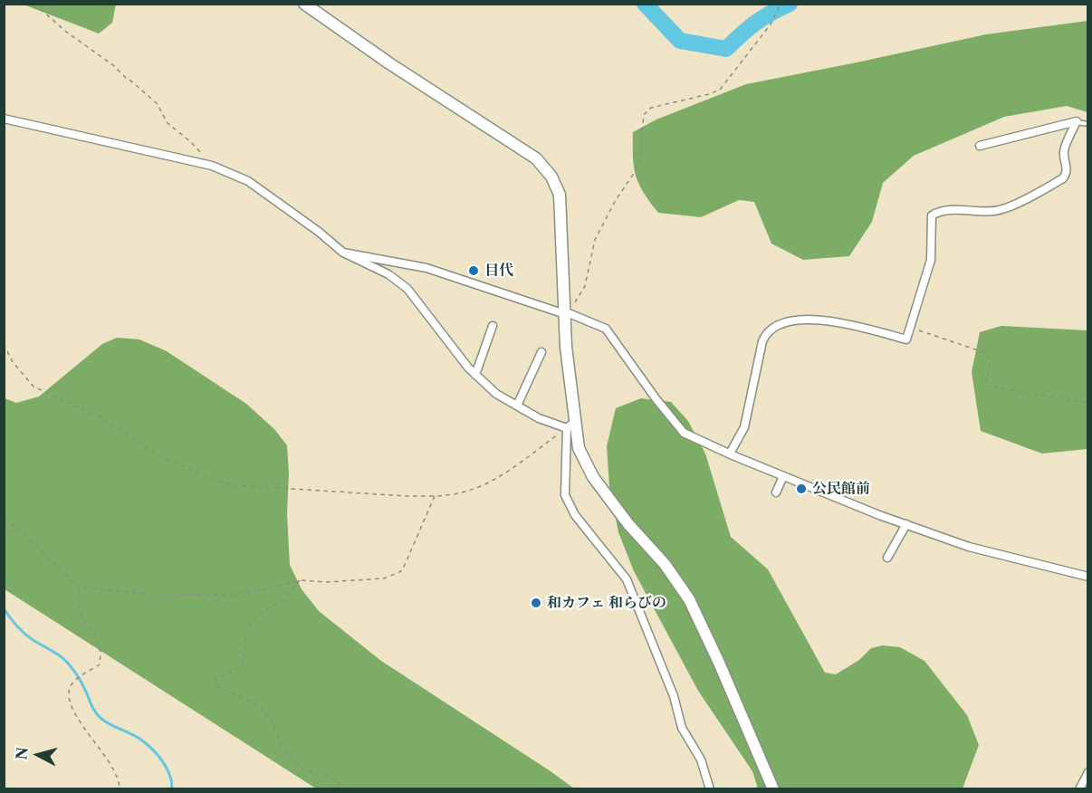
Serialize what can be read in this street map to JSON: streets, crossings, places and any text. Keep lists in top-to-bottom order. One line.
{"places":["目代","公民館前","和カフェ 和らびの"],"north":"left"}
